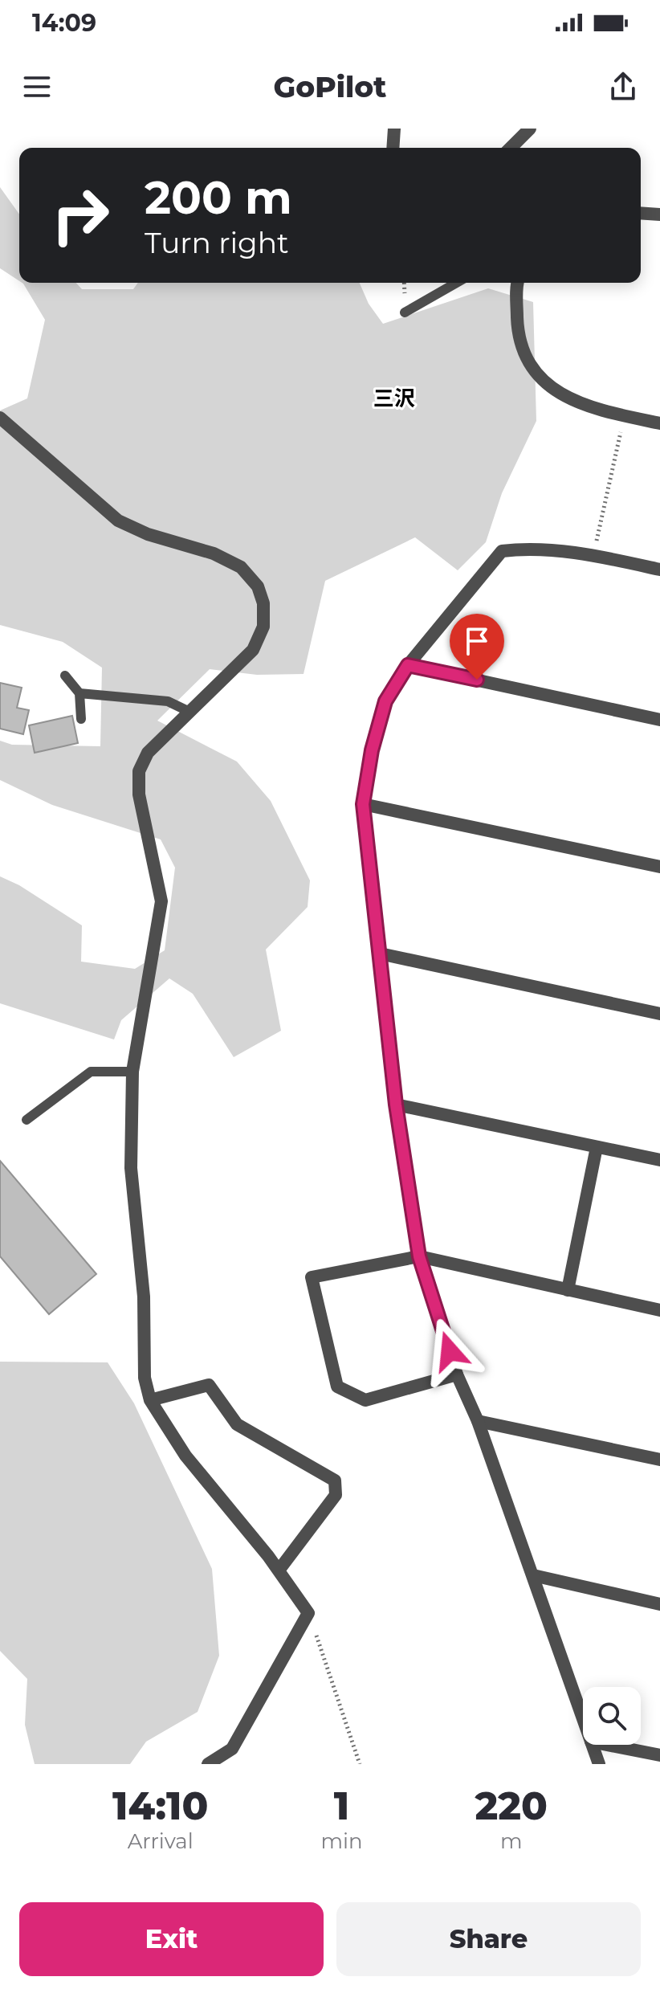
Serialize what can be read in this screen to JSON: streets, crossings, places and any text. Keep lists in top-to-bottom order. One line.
{"districts":["三沢"],"page":{"status":"14:09","header":"GoPilot","turn":["200 m","Turn right"],"eta":["14:10","Arrival","1","min","220","m"],"buttons":["Exit","Share"]}}
